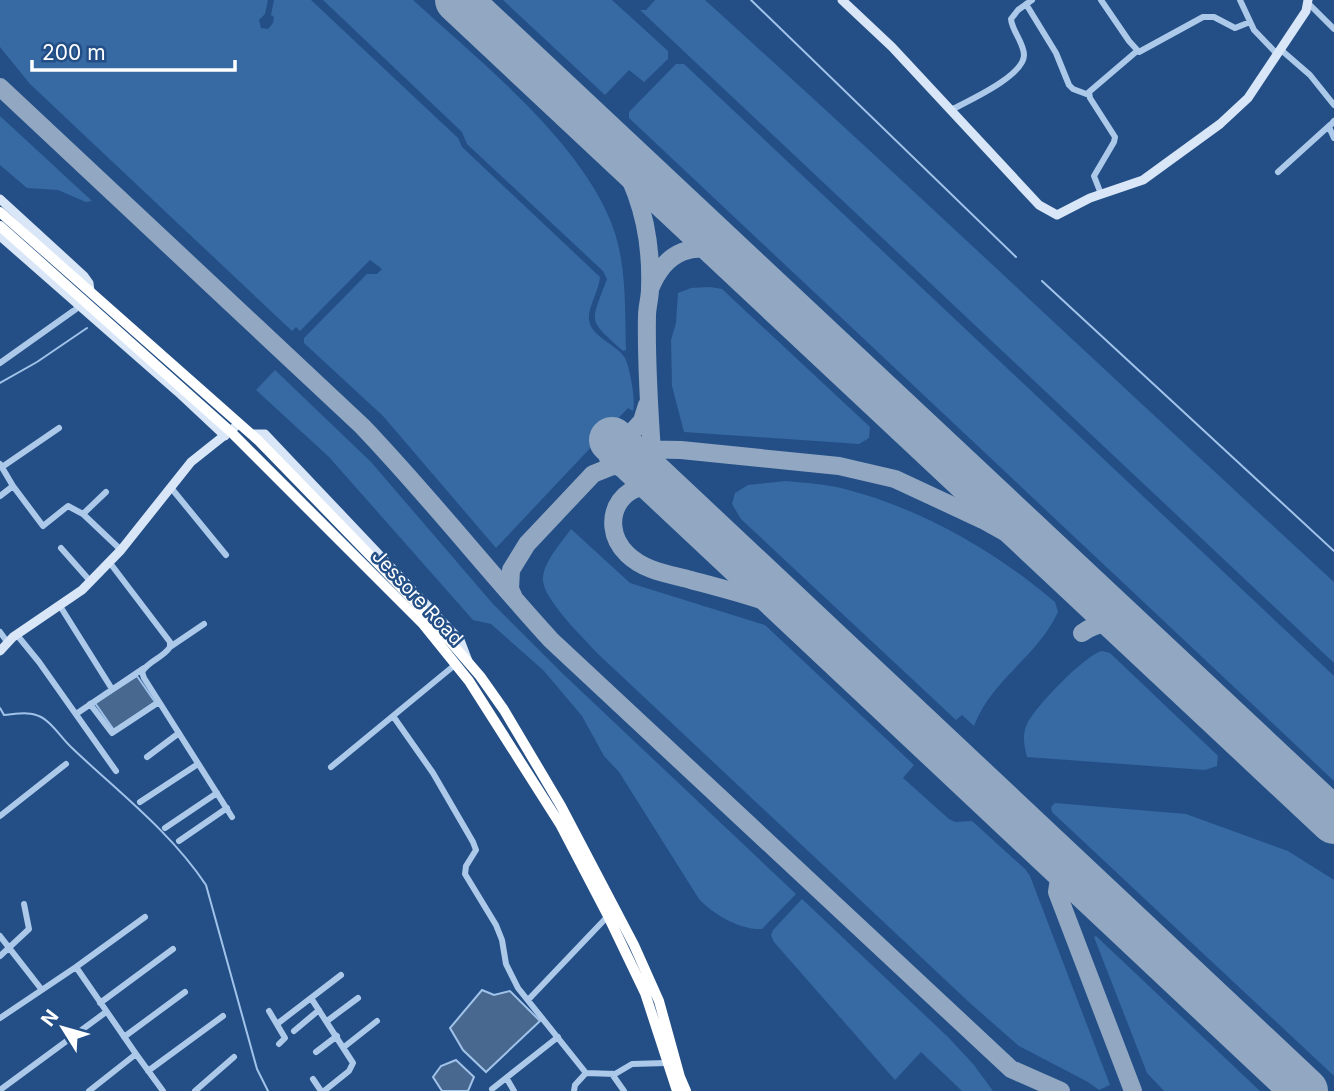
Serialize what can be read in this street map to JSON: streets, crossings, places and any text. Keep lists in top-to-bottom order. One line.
{"streets":{"highway":["Jessore Road"]},"scale_bar":"200 m","north":"top left"}
